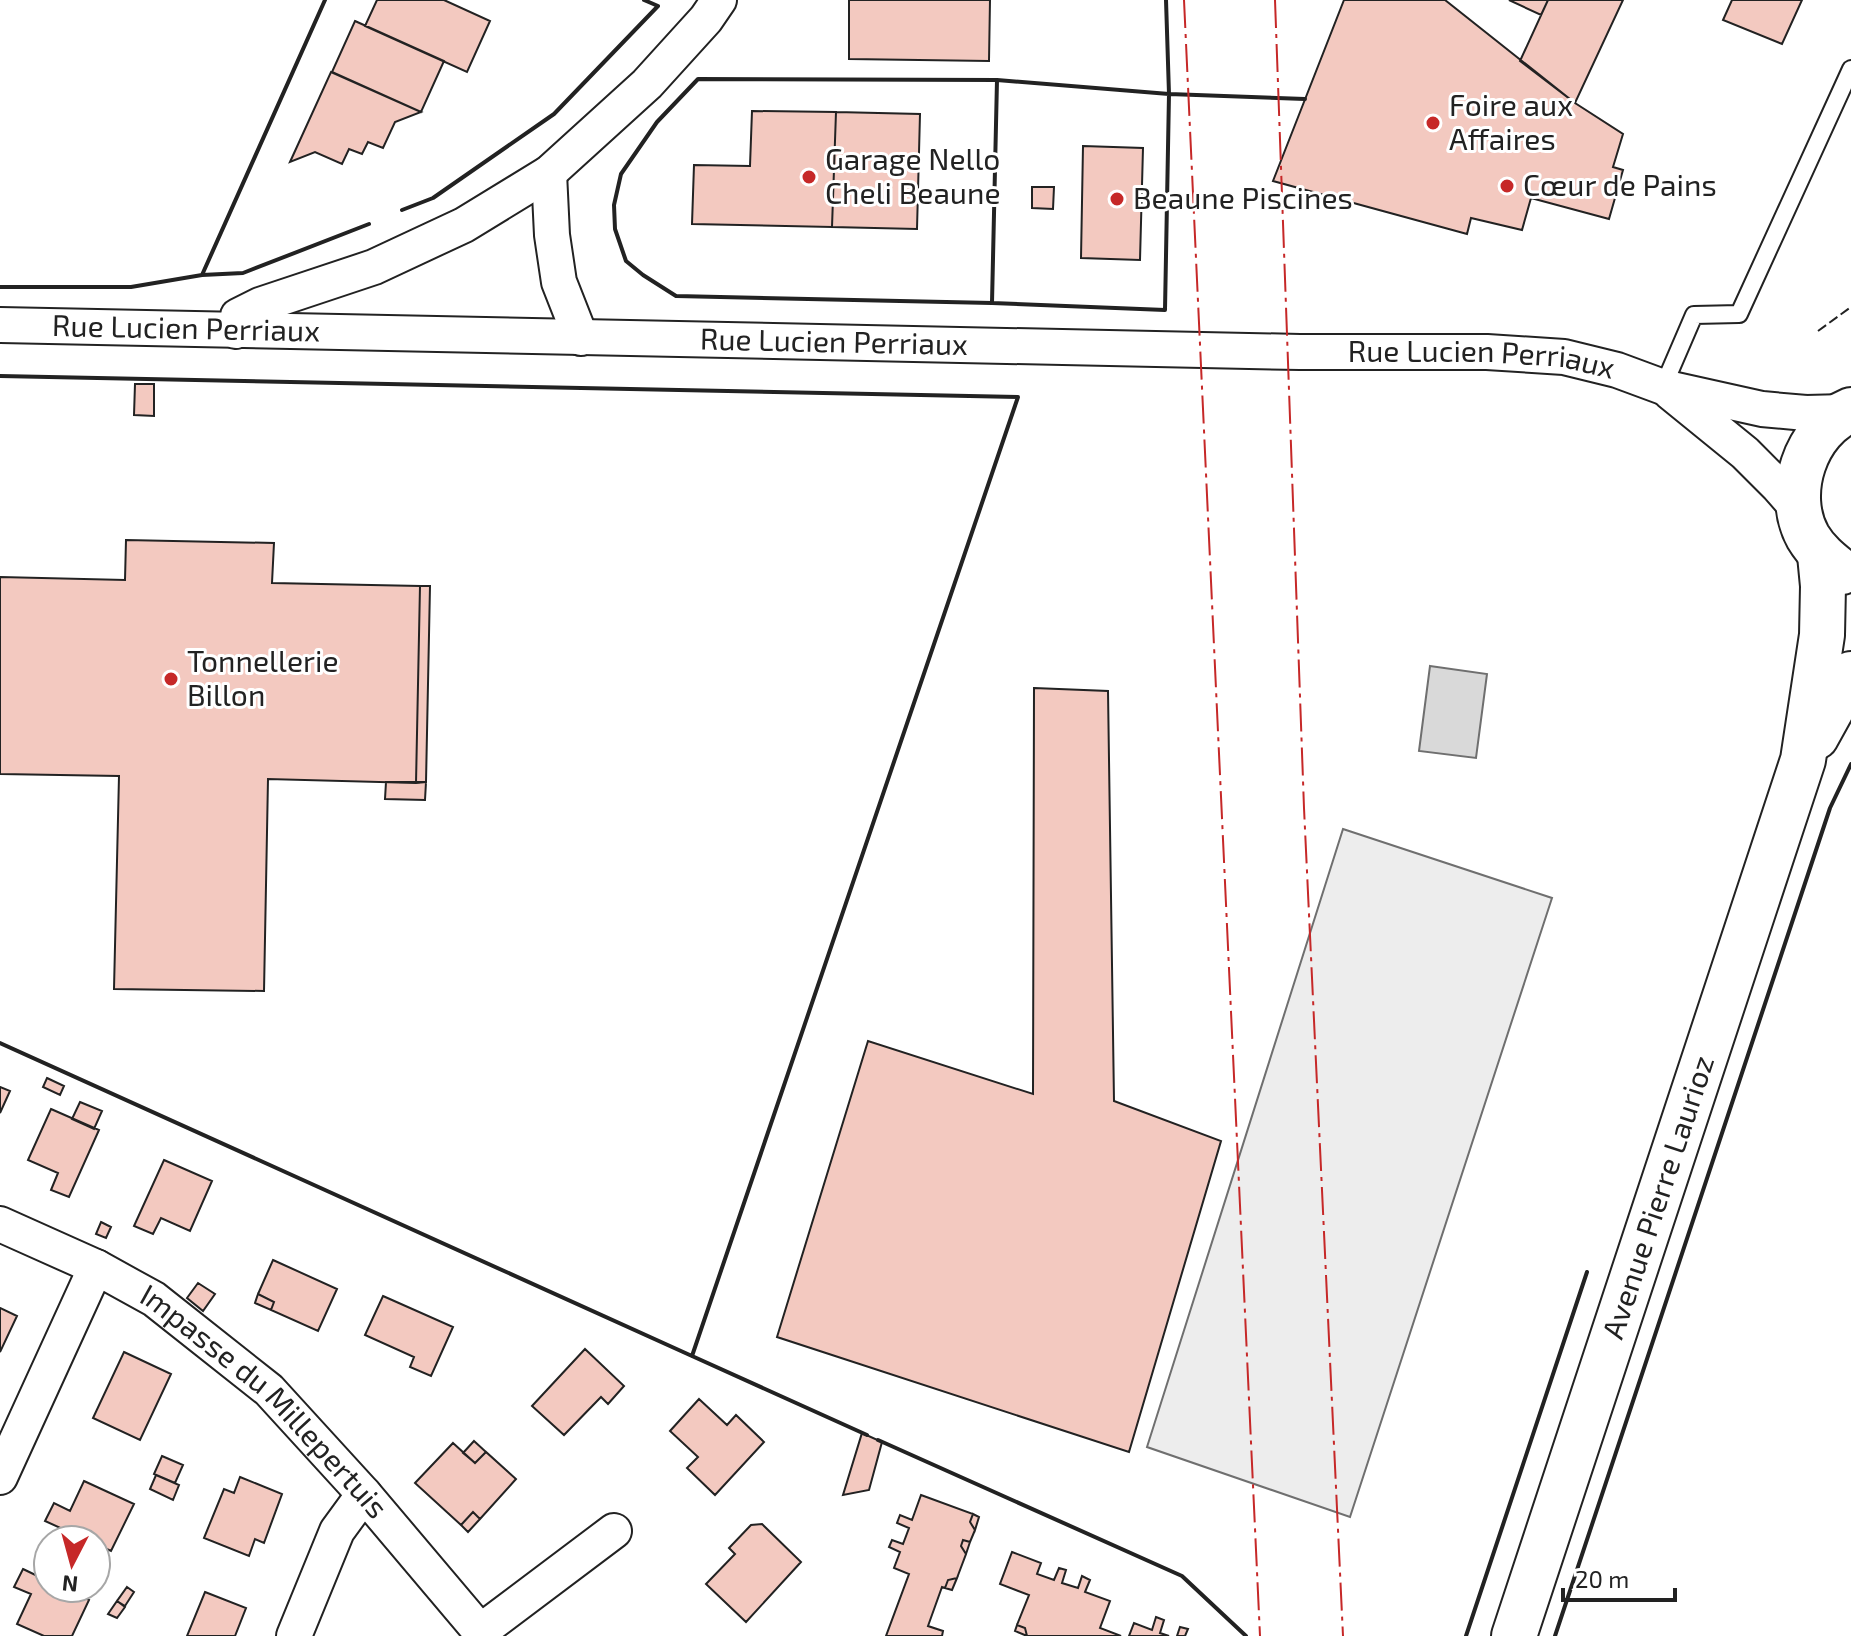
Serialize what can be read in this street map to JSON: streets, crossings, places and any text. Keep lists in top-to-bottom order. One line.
{"streets":{"main road":["Avenue Pierre Laurioz"],"street":["Rue Lucien Perriaux","Impasse du Millepertuis"]},"places":["Foire aux Affaires","Garage Nello Cheli Beaune","Cœur de Pains","Beaune Piscines","Tonnellerie Billon"],"scale_bar":"20 m","north":"bottom"}
